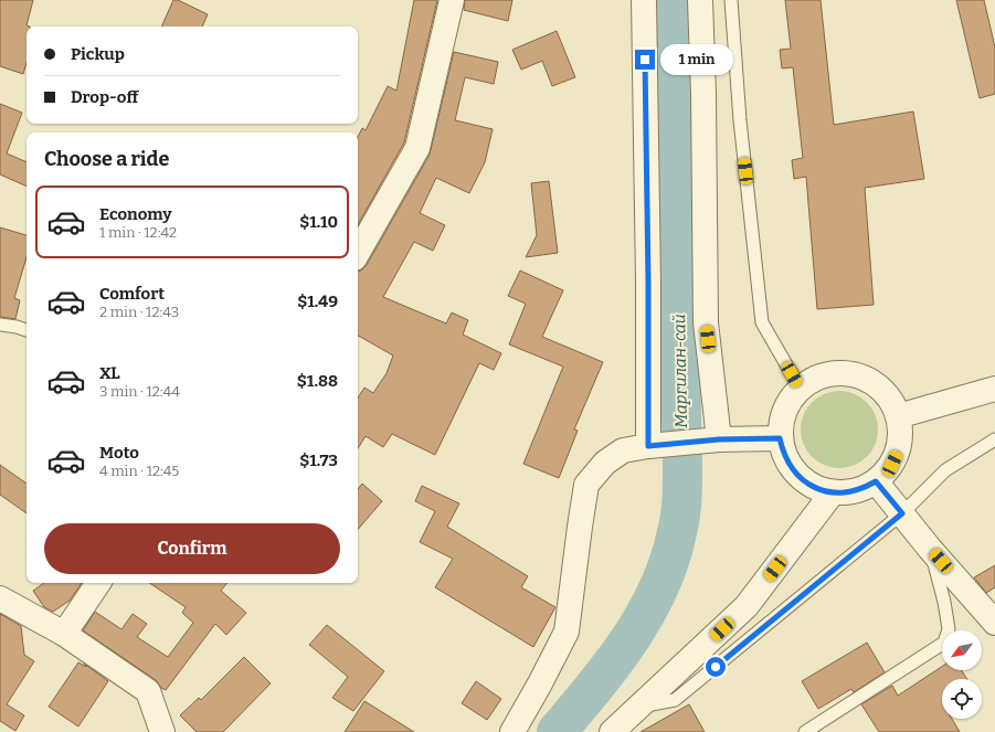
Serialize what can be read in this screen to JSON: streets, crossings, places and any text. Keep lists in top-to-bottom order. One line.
{"water":["Маргилан-сай"],"north":"bottom left","page":{"banner":["Pickup","Drop-off"],"bubble":"1 min","heading":"Choose a ride","list":[{"name":"Economy","note":"1 min · 12:42","value":"$1.10"},{"name":"Comfort","note":"2 min · 12:43","value":"$1.49"},{"name":"XL","note":"3 min · 12:44","value":"$1.88"},{"name":"Moto","note":"4 min · 12:45","value":"$1.73"}],"buttons":"Confirm"}}
